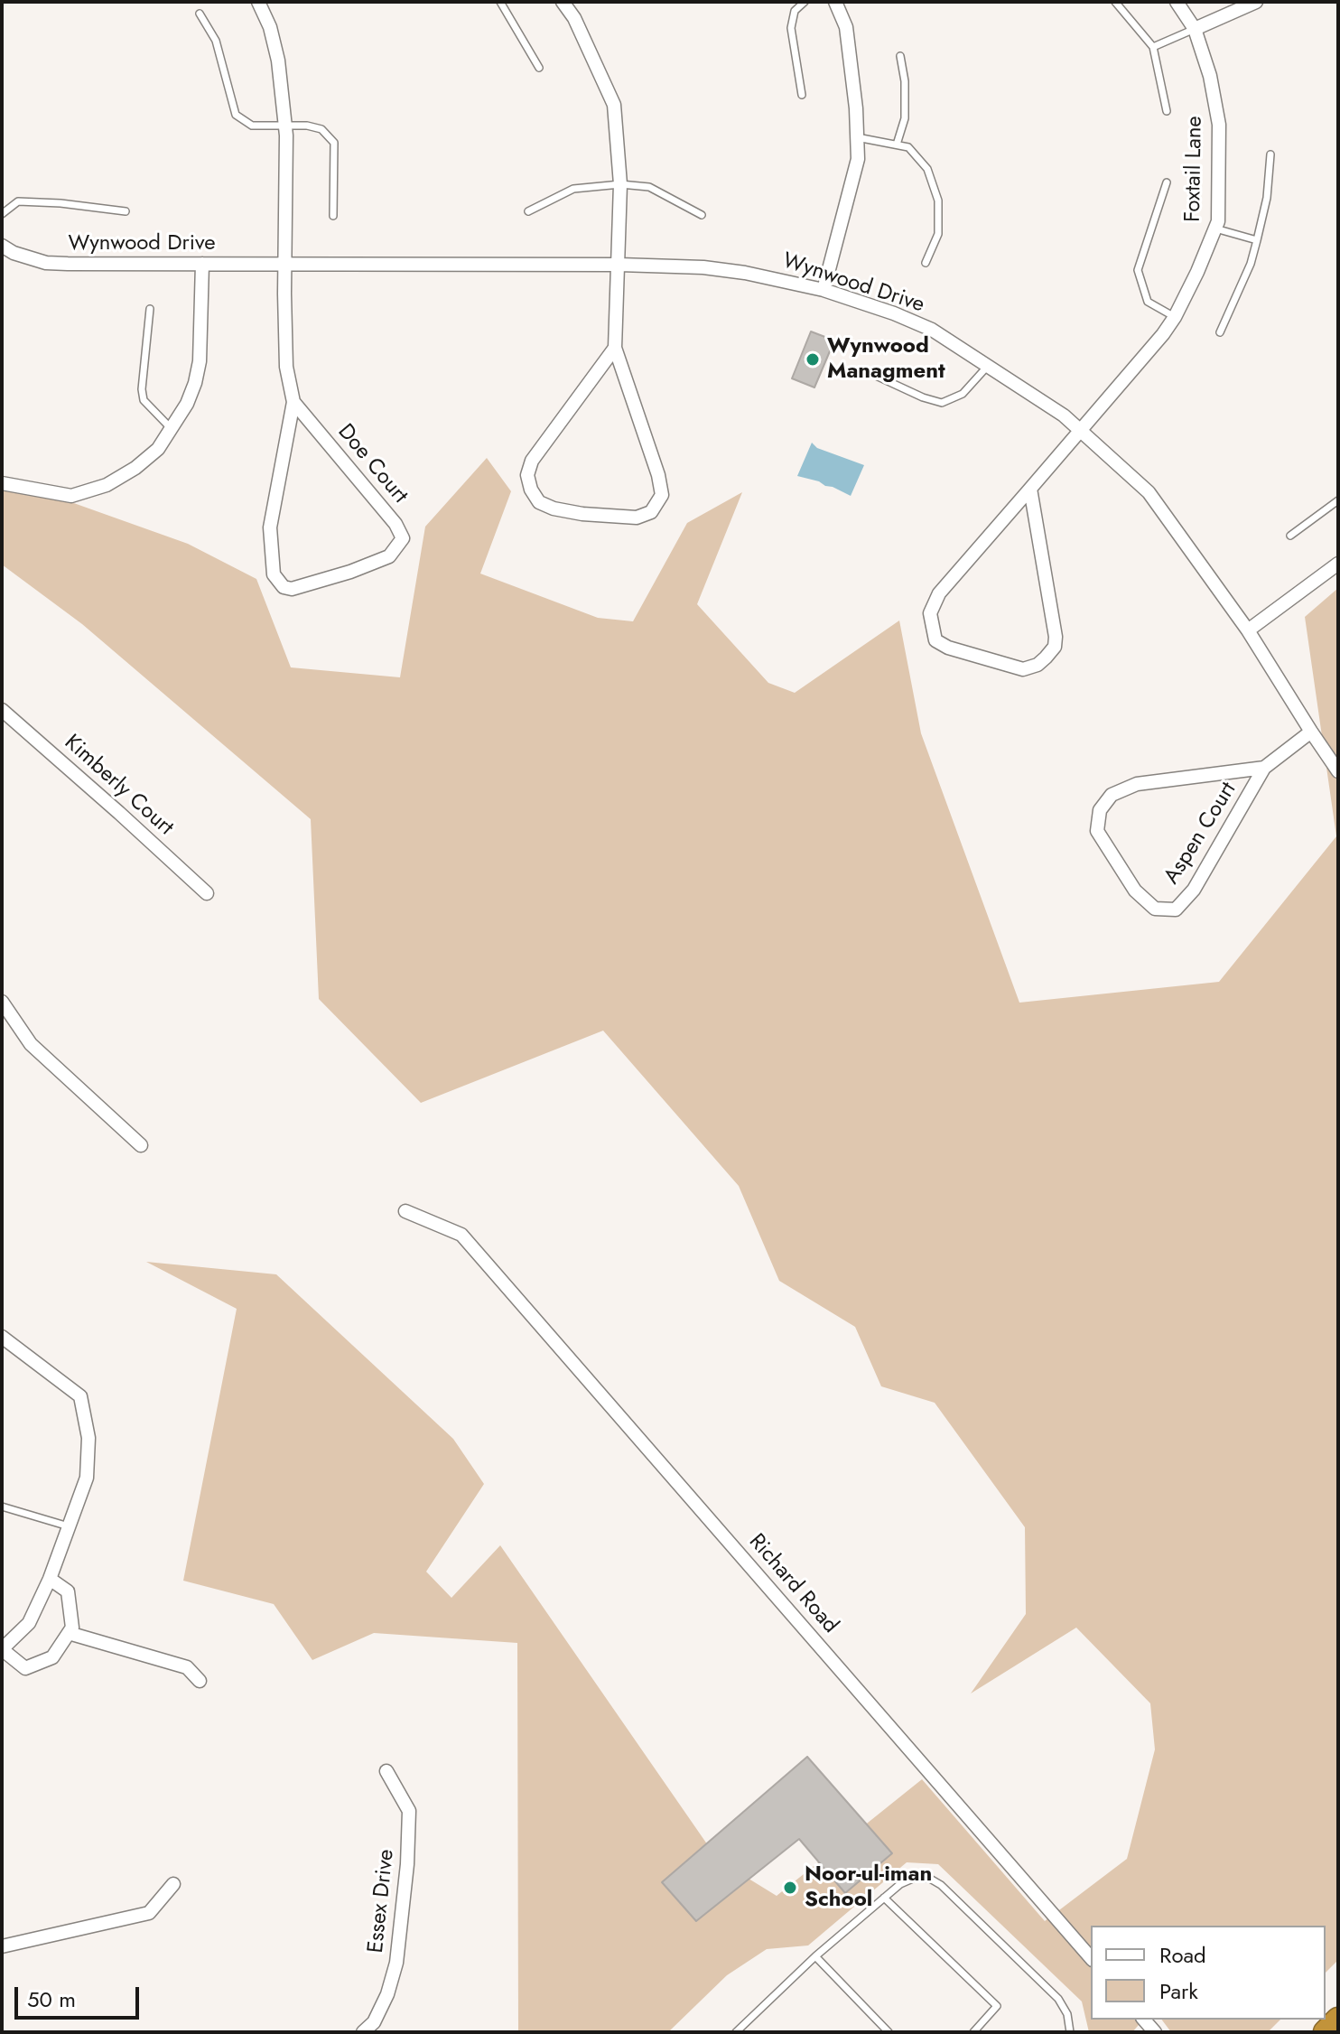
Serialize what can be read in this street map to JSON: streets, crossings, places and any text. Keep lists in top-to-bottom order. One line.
{"streets":{"street":["Foxtail Lane","Wynwood Drive","Doe Court","Kimberly Court","Aspen Court","Richard Road","Essex Drive"]},"crossings":[["Foxtail Lane","Wynwood Drive"],["Wynwood Drive","Doe Court"],["Wynwood Drive","Aspen Court"]],"places":["Wynwood Managment","Noor-ul-iman School"],"legend":["Road","Park"],"scale_bar":"50 m"}
